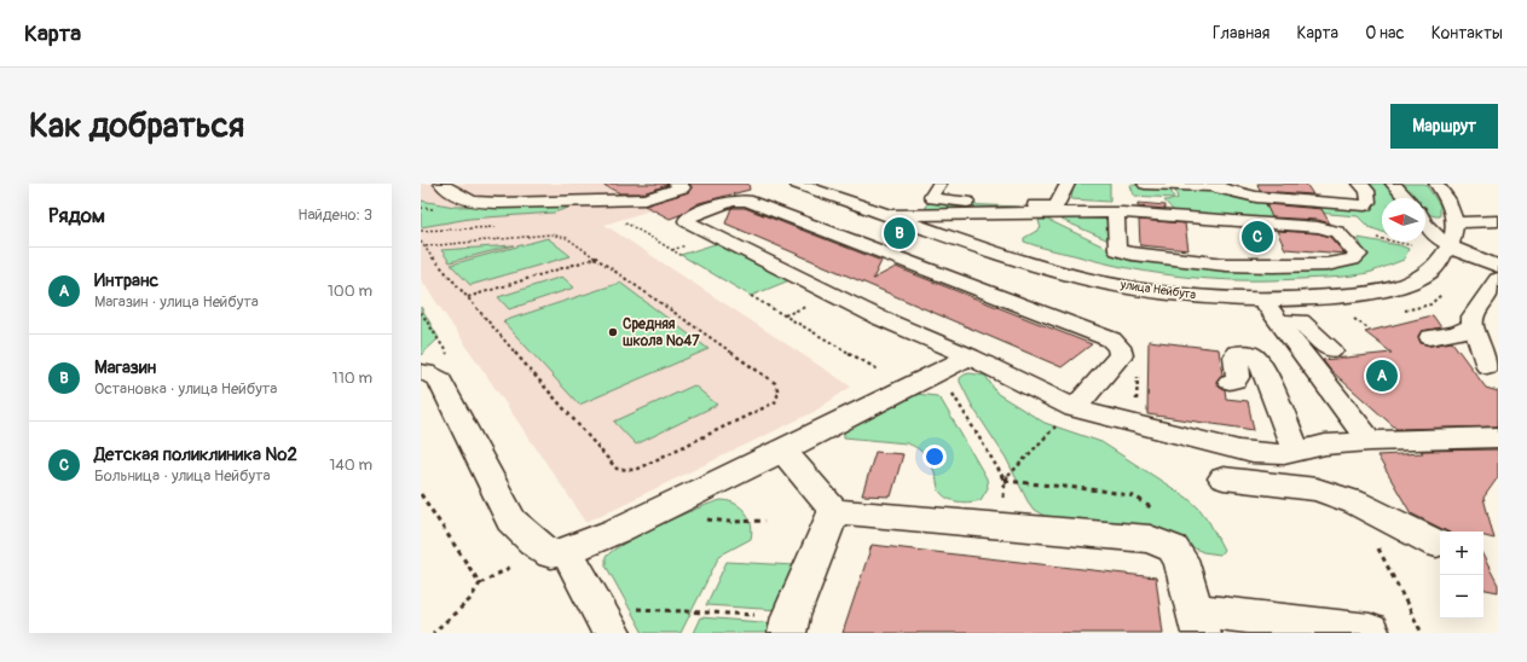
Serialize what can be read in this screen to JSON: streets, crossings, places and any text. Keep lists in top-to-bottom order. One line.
{"streets":{"street":["улица Нейбута"]},"places":["Средняя школа №47"],"north":"left","page":{"header":"Карта","nav":["Главная","Карта","О нас","Контакты"],"buttons":"Маршрут","title":"Как добраться","heading":["Рядом","Найдено: 3"],"pins":["B","C","A"],"list":[{"mark":"A","name":"Интранс","note":"Магазин · улица Нейбута","value":"100 m"},{"mark":"B","name":"Магазин","note":"Остановка · улица Нейбута","value":"110 m"},{"mark":"C","name":"Детская поликлиника №2","note":"Больница · улица Нейбута","value":"140 m"}],"map_buttons":["+","−"]}}
